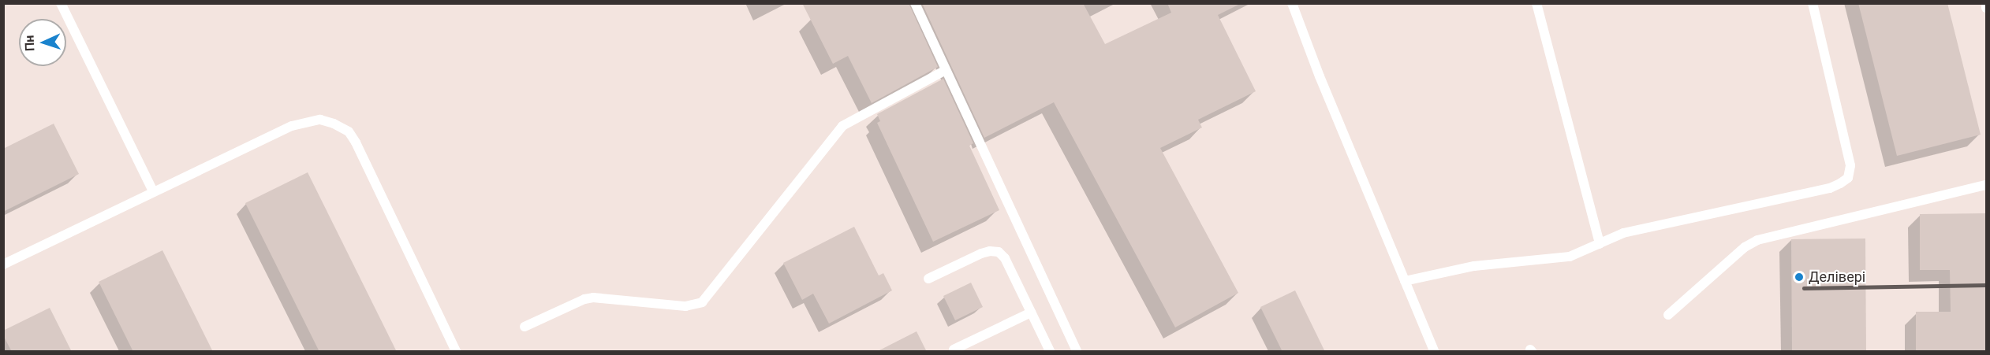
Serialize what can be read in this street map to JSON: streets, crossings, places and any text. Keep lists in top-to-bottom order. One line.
{"places":["Делівері"],"north":"left"}
